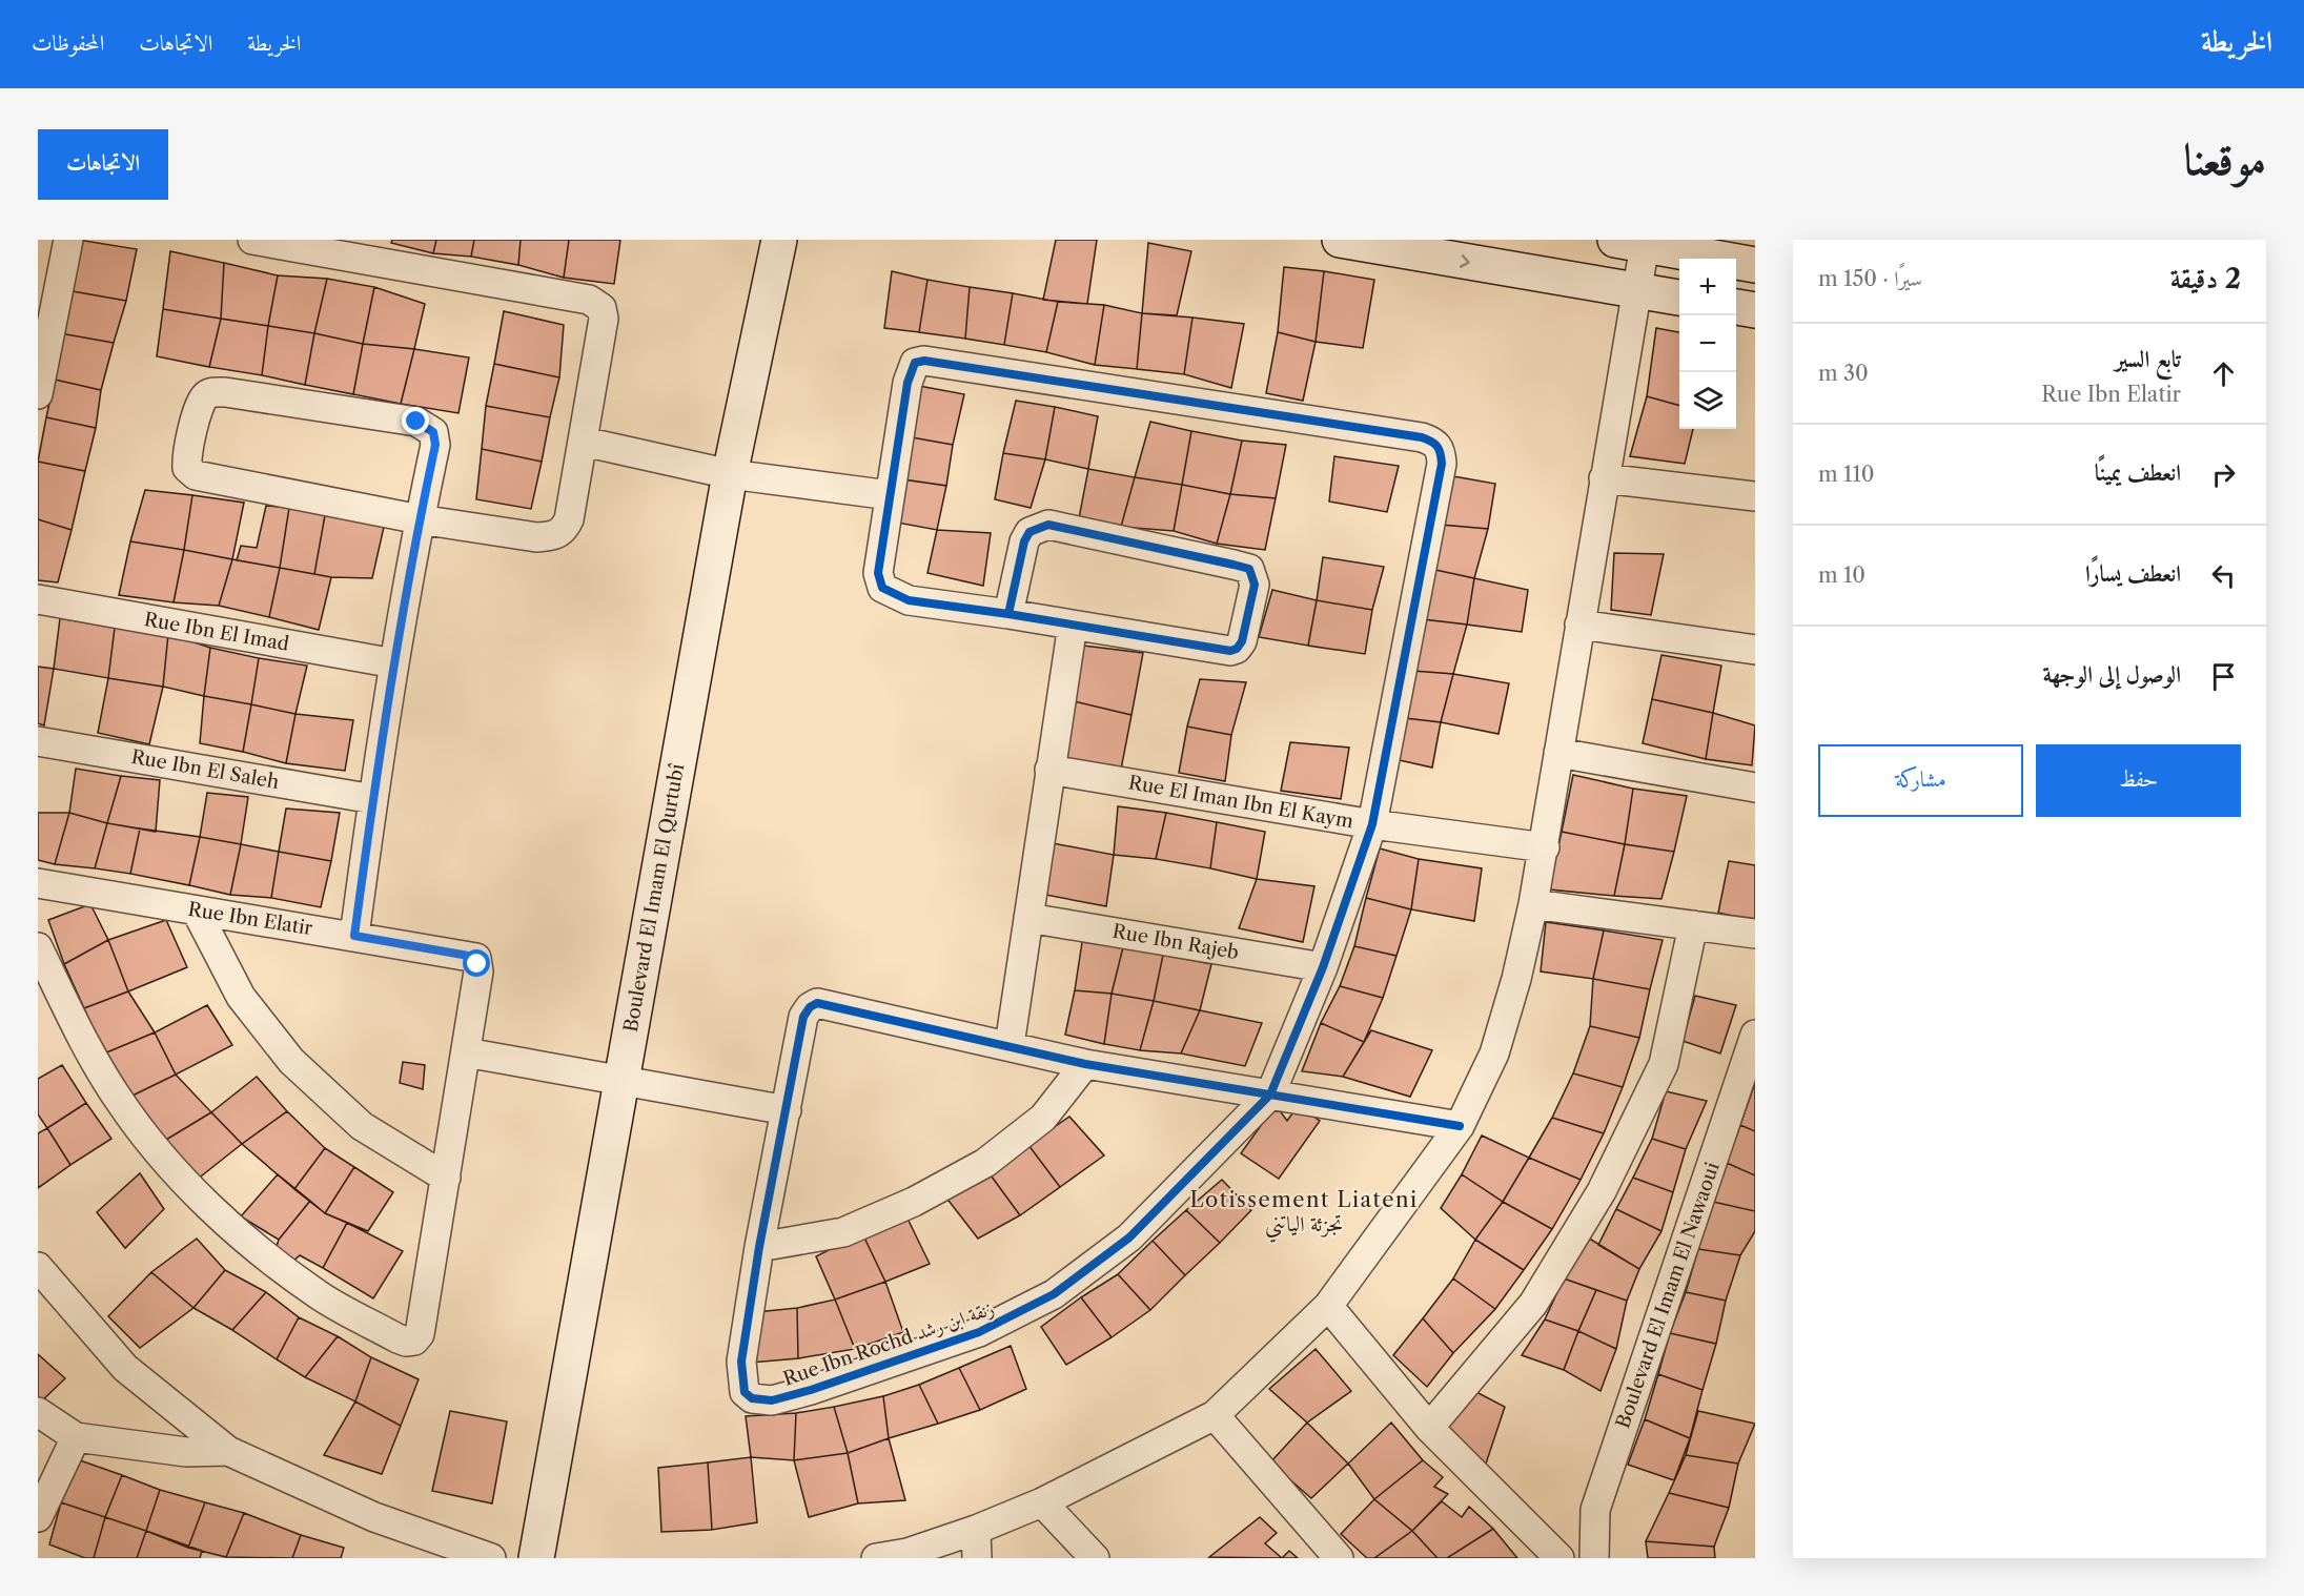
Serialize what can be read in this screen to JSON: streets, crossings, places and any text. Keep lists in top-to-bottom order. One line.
{"streets":{"street":["Rue Ibn El Imad","Rue Ibn El Saleh","Rue El Iman Ibn El Kaym","Boulevard El Imam El Qurtubî","Rue Ibn Elatir","Rue Ibn Rajeb","Boulevard El Imam El Nawaoui","Rue Ibn Rochd زنقة ابن رشد"]},"crossings":[["Rue El Iman Ibn El Kaym","Rue Ibn Rochd زنقة ابن رشد"],["Rue Ibn Rajeb","Rue Ibn Rochd زنقة ابن رشد"]],"districts":["Lotissement Liateni تجزئة الياتني"],"page":{"header":"الخريطة","nav":["الخريطة","الاتجاهات","المحفوظات"],"title":"موقعنا","buttons":["الاتجاهات",["حفظ","مشاركة"]],"heading":["2 دقيقة","سيرًا · 150 m"],"map_buttons":["+","−"],"list":[["تابع السير","Rue Ibn Elatir","30 m"],["انعطف يمينًا","110 m"],["انعطف يسارًا","10 m"],"الوصول إلى الوجهة"]}}
